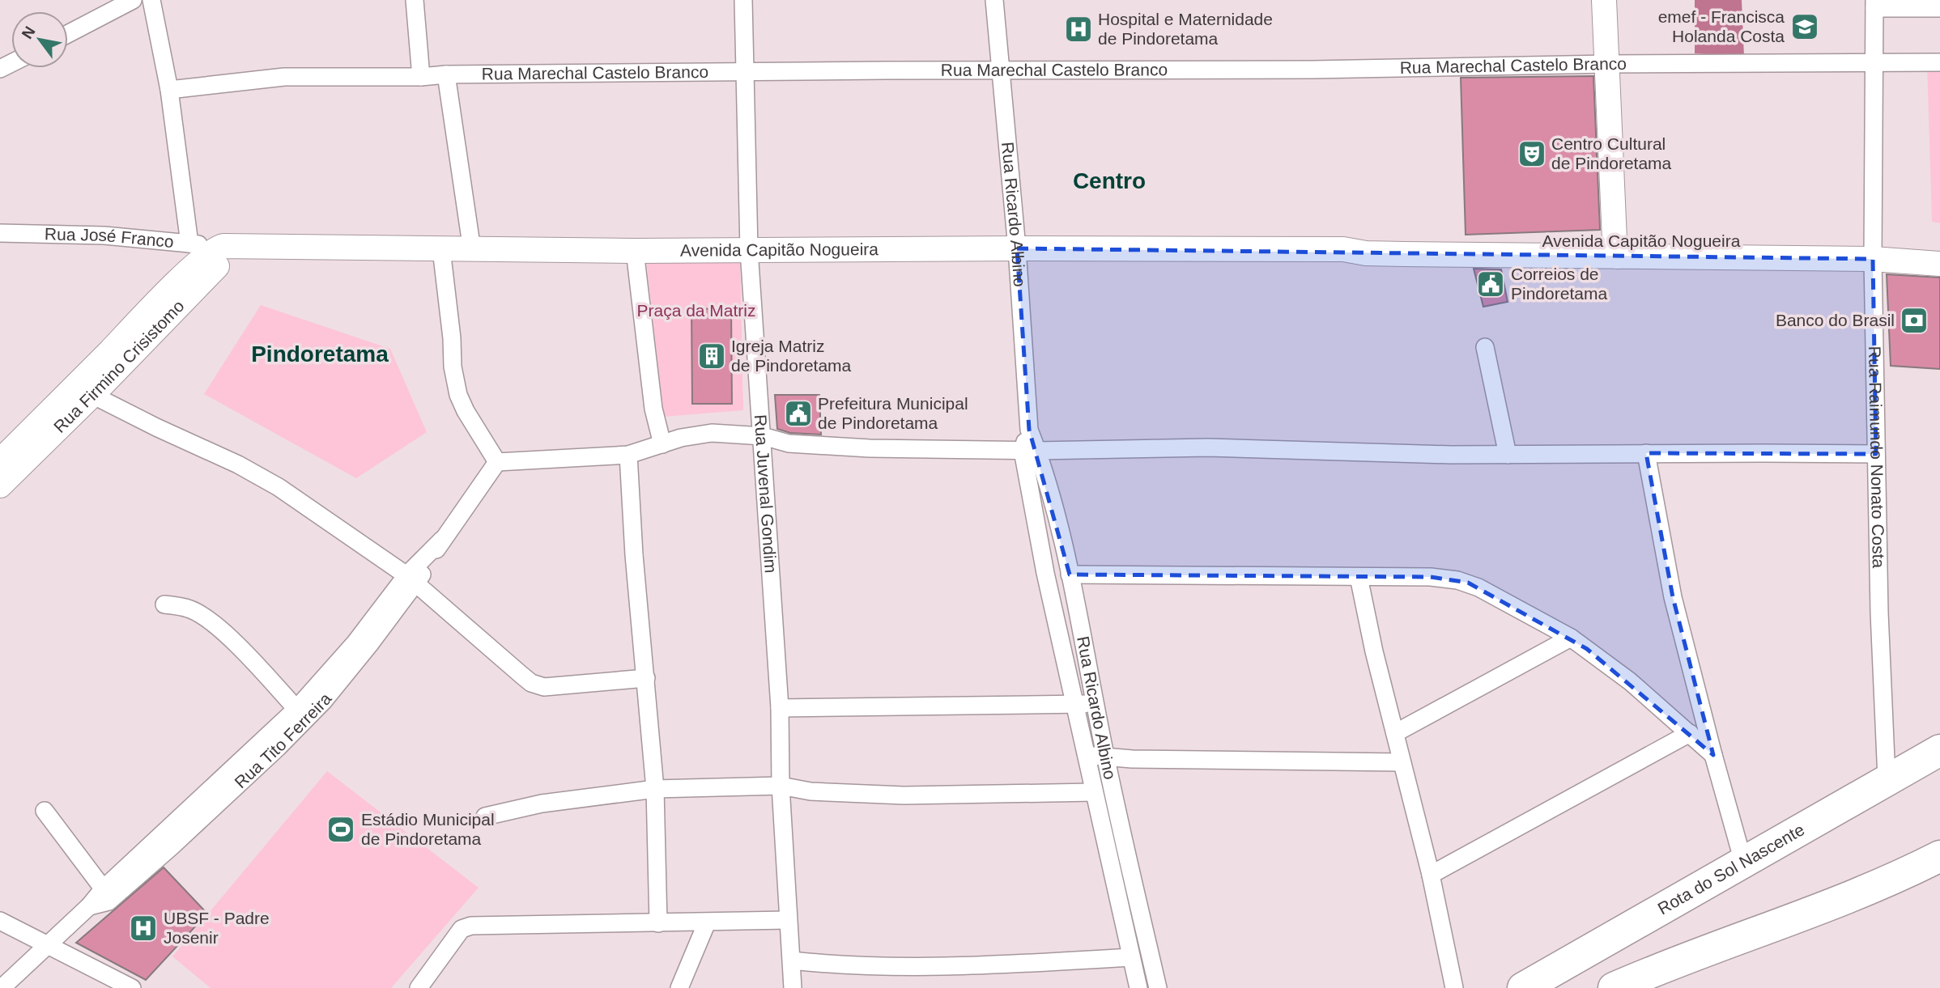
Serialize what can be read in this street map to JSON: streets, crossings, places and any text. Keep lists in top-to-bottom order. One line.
{"streets":{"highway":["Rota do Sol Nascente"],"main road":["Avenida Capitão Nogueira","Rua Firmino Crisistomo"],"street":["Rua Marechal Castelo Branco","Rua Ricardo Albino","Rua José Franco","Rua Raimundo Nonato Costa","Rua Juvenal Gondim","Rua Tito Ferreira"]},"crossings":[["Rua Marechal Castelo Branco","Rua Ricardo Albino"],["Rua Marechal Castelo Branco","Rua Raimundo Nonato Costa"],["Rua Marechal Castelo Branco","Rua Juvenal Gondim"],["Rua Ricardo Albino","Avenida Capitão Nogueira"],["Rua José Franco","Avenida Capitão Nogueira"],["Rua José Franco","Rua Firmino Crisistomo"],["Avenida Capitão Nogueira","Rua Firmino Crisistomo"],["Avenida Capitão Nogueira","Rua Raimundo Nonato Costa"],["Avenida Capitão Nogueira","Rua Juvenal Gondim"],["Rua Raimundo Nonato Costa","Rota do Sol Nascente"]],"districts":["Centro","Pindoretama"],"parks":["Praça da Matriz"],"places":{"school or university":["emef - Francisca Holanda Costa"],"hospital":["Hospital e Maternidade de Pindoretama","UBSF - Padre Josenir"],"theatre":["Centro Cultural de Pindoretama"],"public building":["Correios de Pindoretama","Prefeitura Municipal de Pindoretama"],"bank":["Banco do Brasil"],"building":["Igreja Matriz de Pindoretama"],"sports":["Estádio Municipal de Pindoretama"]},"north":"top left"}
